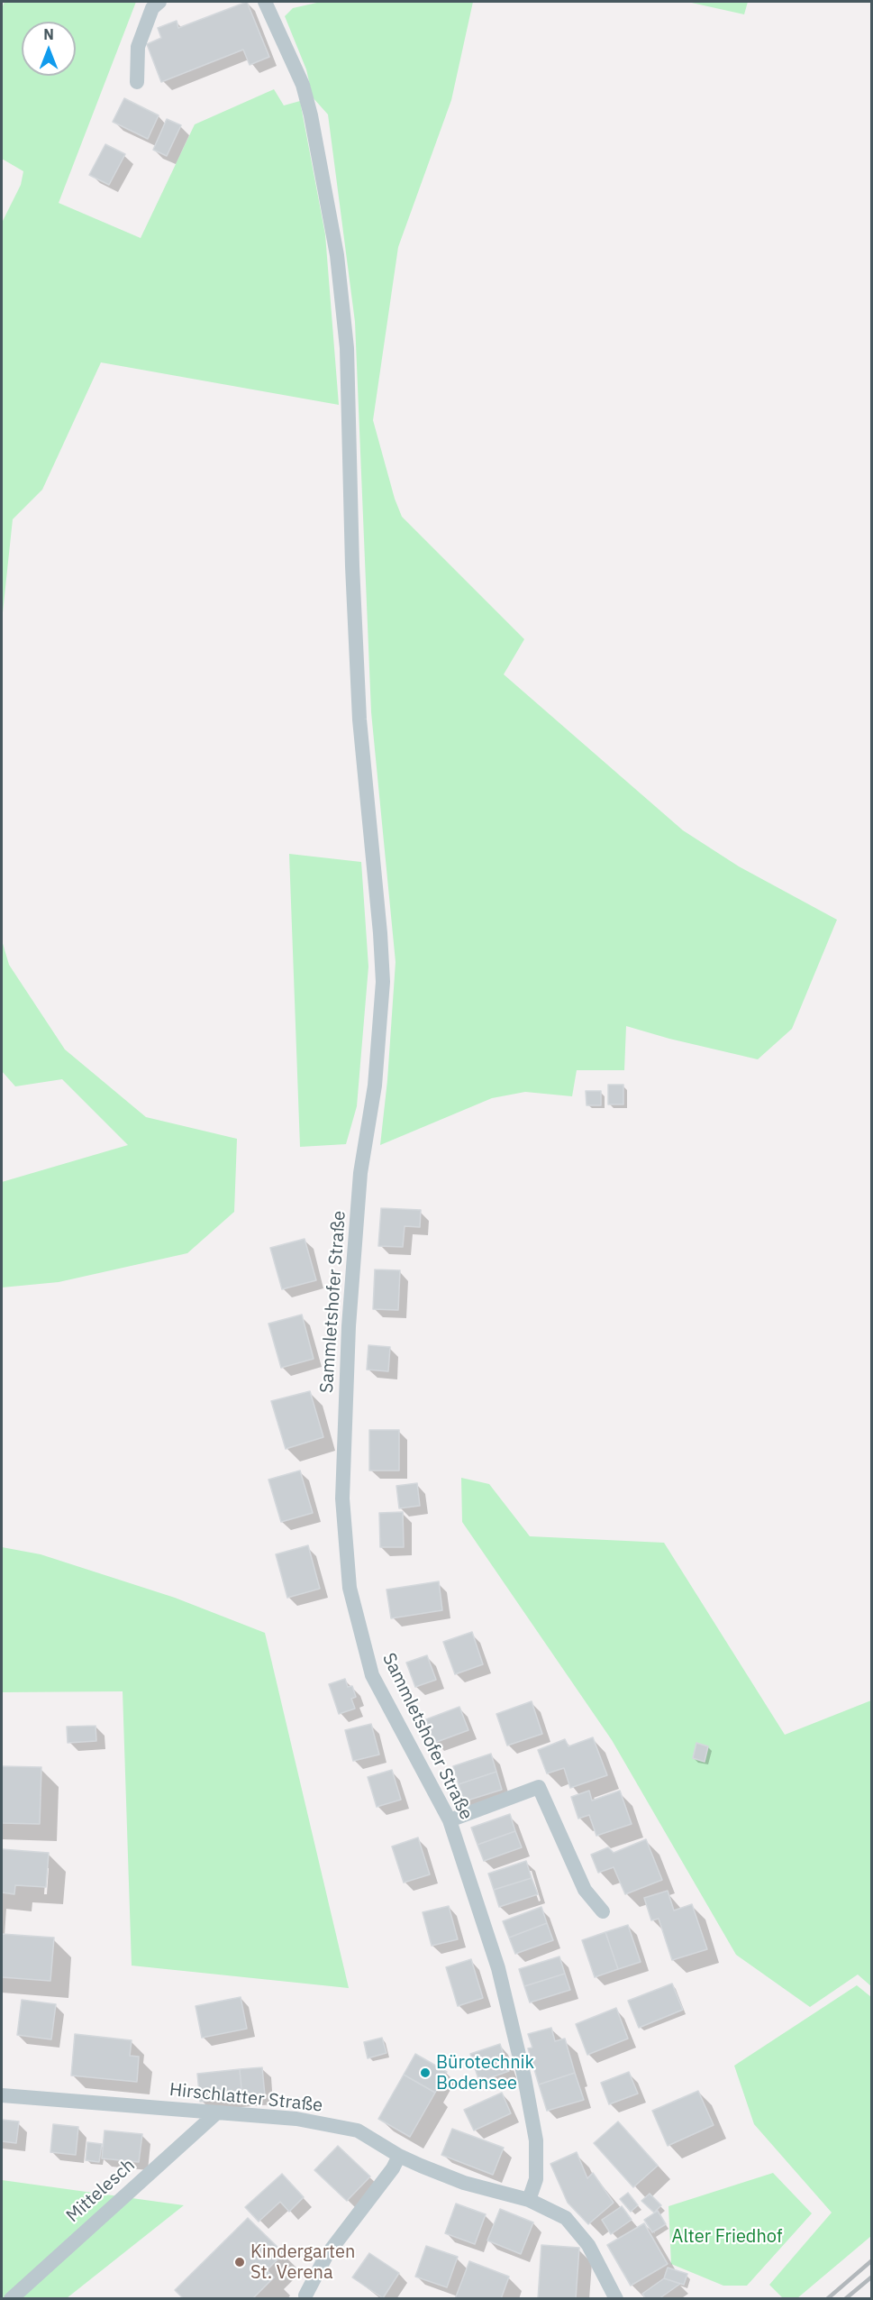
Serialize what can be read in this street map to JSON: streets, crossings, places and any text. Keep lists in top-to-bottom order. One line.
{"streets":{"street":["Sammletshofer Straße","Hirschlatter Straße","Mittelesch"]},"crossings":[["Sammletshofer Straße","Hirschlatter Straße"],["Hirschlatter Straße","Mittelesch"]],"parks":["Alter Friedhof"],"places":["Bürotechnik Bodensee","Kindergarten St. Verena"],"north":"top"}
